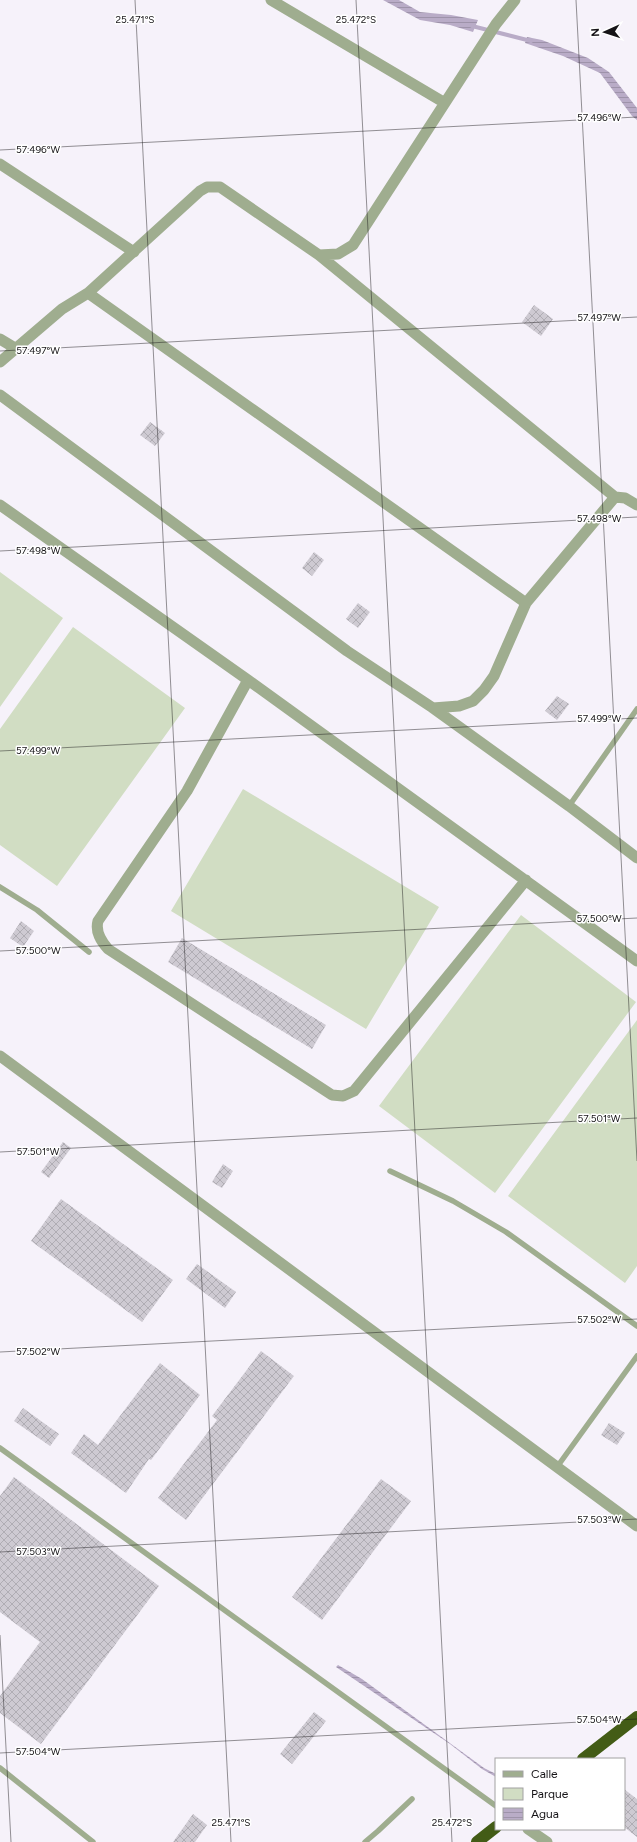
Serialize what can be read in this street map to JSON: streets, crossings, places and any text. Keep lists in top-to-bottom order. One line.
{"legend":["Calle","Parque","Agua"],"north":"left","coordinates":["25.471°S","25.472°S","57.496°W","57.497°W","57.498°W","57.499°W","57.500°W","57.501°W","57.502°W","57.503°W","57.504°W"]}
